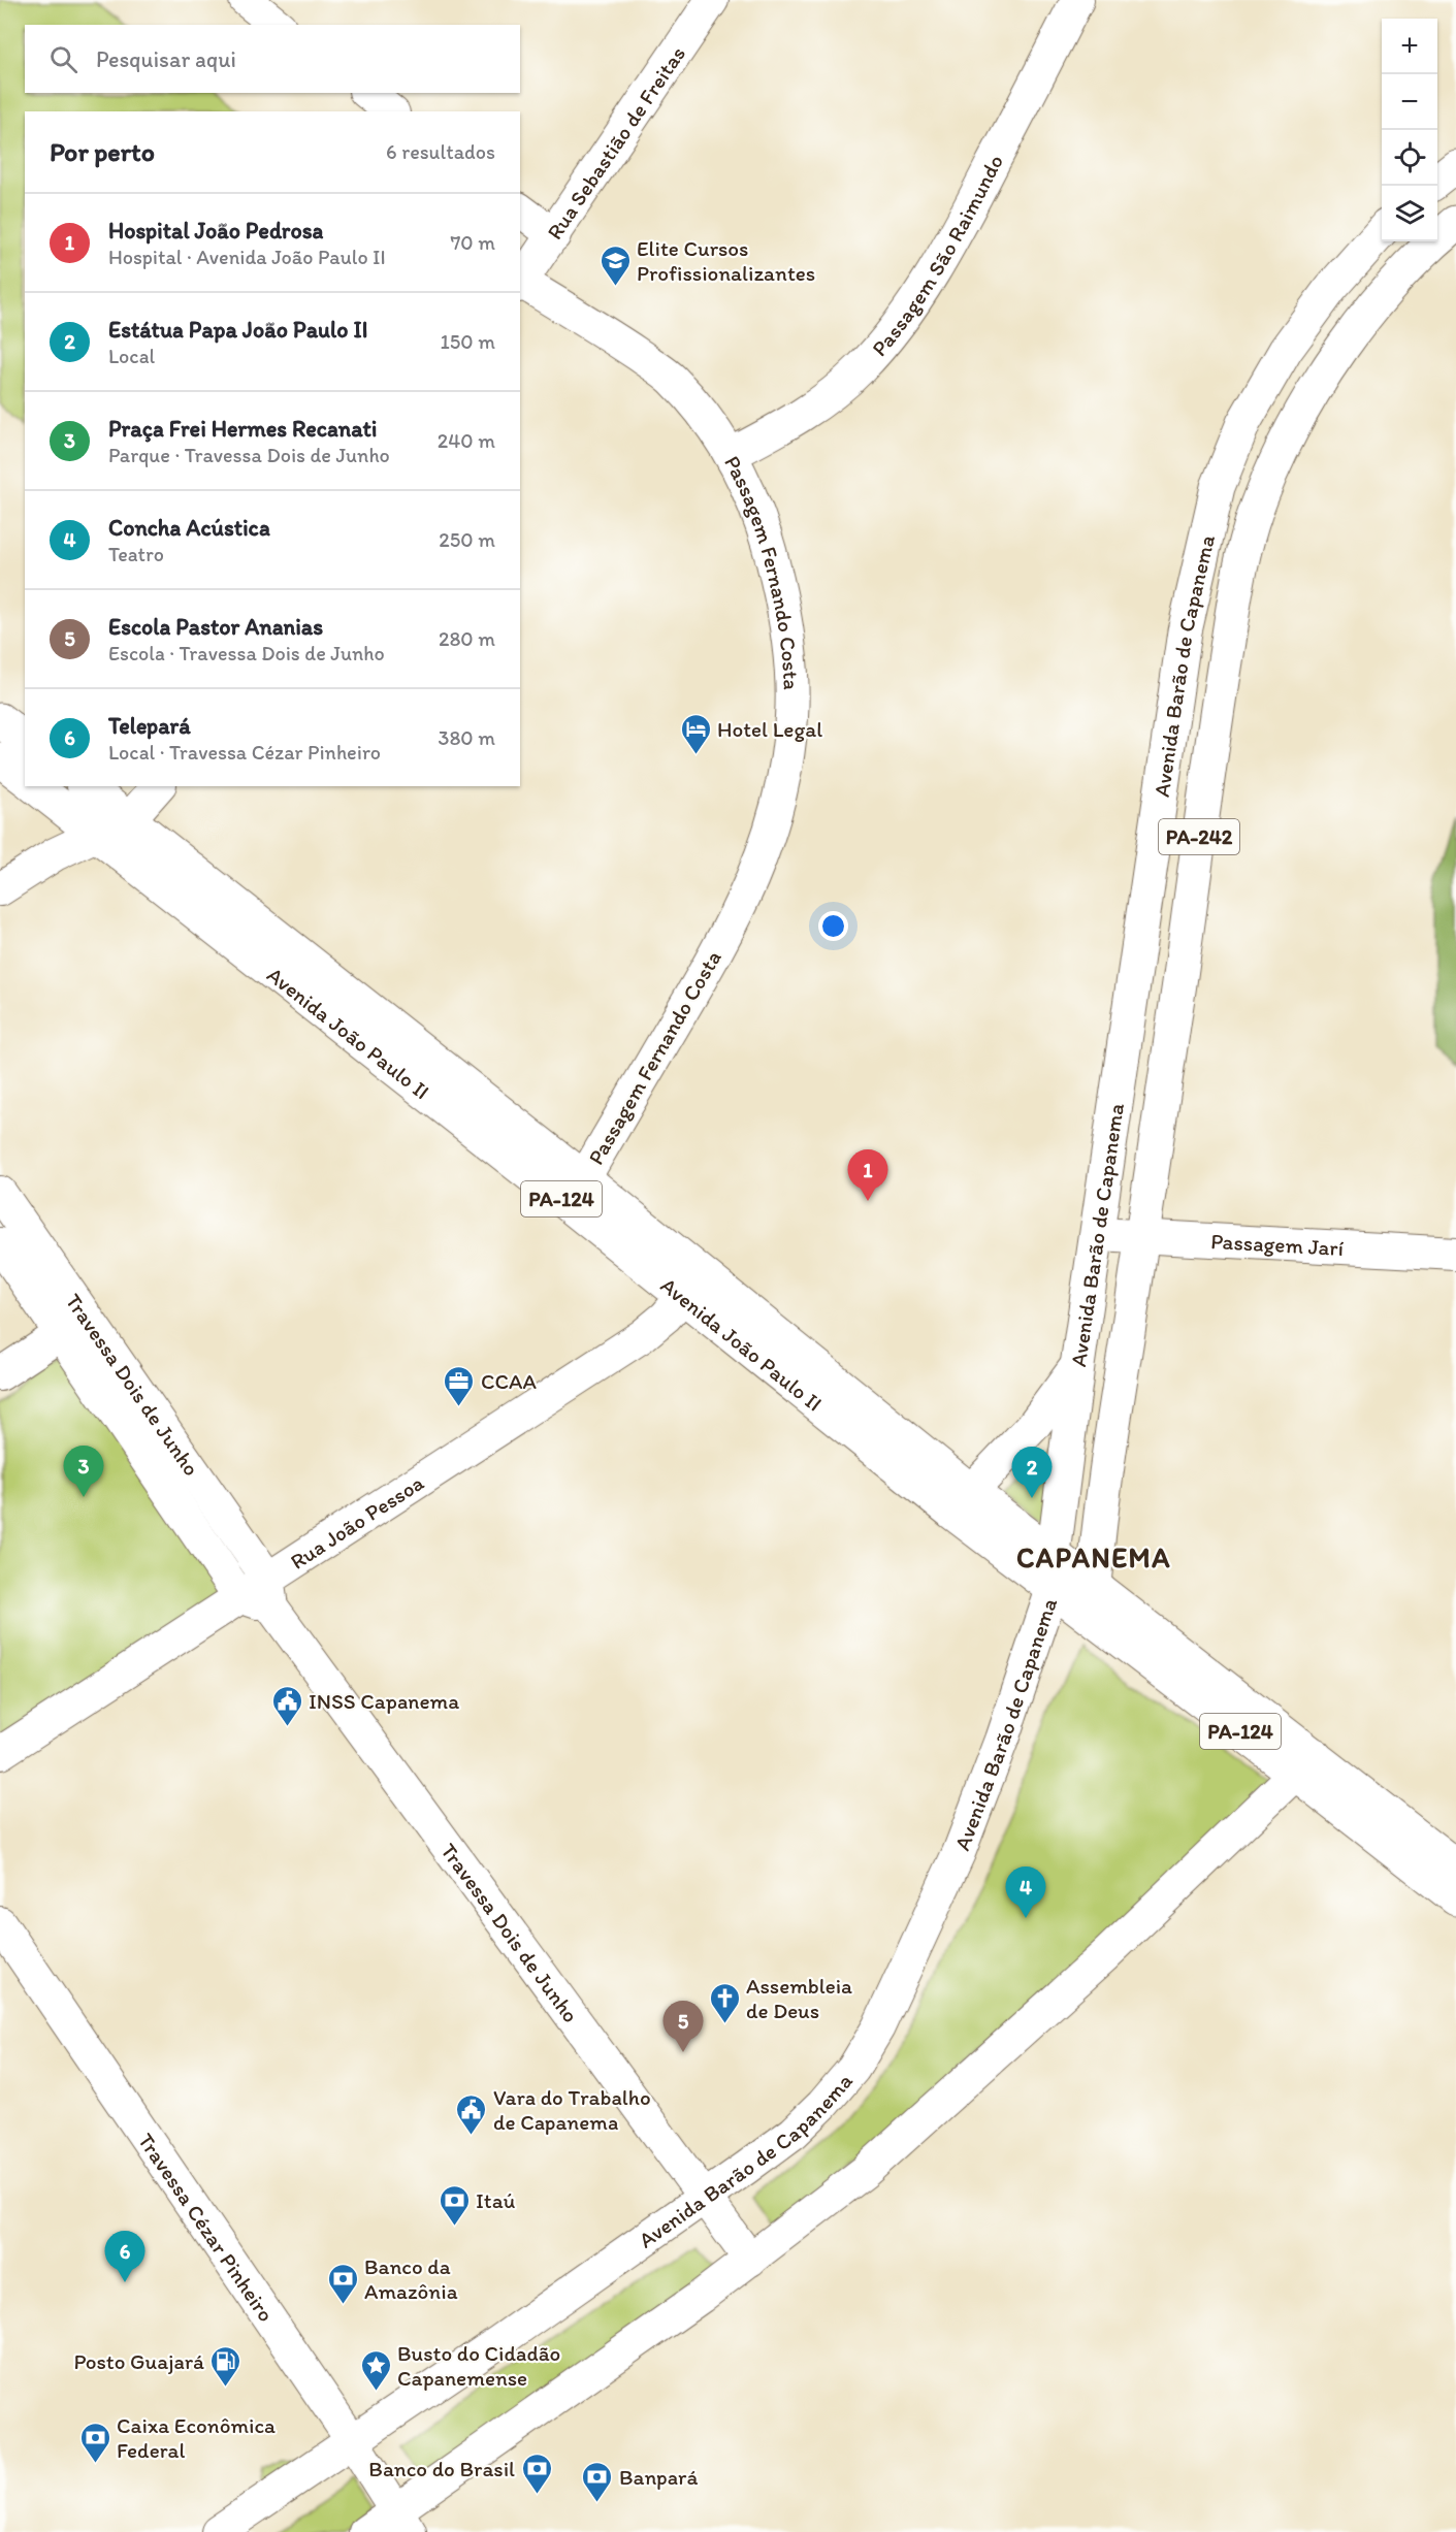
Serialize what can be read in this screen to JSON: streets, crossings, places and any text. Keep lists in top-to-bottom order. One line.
{"streets":{"main road":["Avenida Barão de Capanema","PA-242","Avenida João Paulo II","PA-124"],"street":["Rua Sebastião de Freitas","Passagem São Raimundo","Passagem Fernando Costa","Passagem Jarí","Travessa Dois de Junho","Rua João Pessoa","Travessa Cézar Pinheiro"]},"crossings":[["Rua Sebastião de Freitas","Passagem Fernando Costa"],["Passagem São Raimundo","Passagem Fernando Costa"],["Passagem Fernando Costa","Avenida João Paulo II"],["Avenida Barão de Capanema","Avenida João Paulo II"],["Avenida Barão de Capanema","Passagem Jarí"],["Avenida Barão de Capanema","Travessa Dois de Junho"],["Avenida Barão de Capanema","Travessa Cézar Pinheiro"],["Avenida João Paulo II","Rua João Pessoa"],["Travessa Dois de Junho","Rua João Pessoa"]],"districts":["CAPANEMA"],"places":{"school or university":["Elite Cursos Profissionalizantes"],"hotel":["Hotel Legal"],"office":["CCAA"],"public building":["INSS Capanema","Vara do Trabalho de Capanema"],"church":["Assembleia de Deus"],"bank":["Itaú","Banco da Amazônia","Caixa Econômica Federal","Banco do Brasil","Banpará"],"fuel station":["Posto Guajará"],"place":["Busto do Cidadão Capanemense"]},"page":{"map_buttons":["+","−"],"search":"Pesquisar aqui","heading":["Por perto","6 resultados"],"list":[{"mark":"1","name":"Hospital João Pedrosa","note":"Hospital · Avenida João Paulo II","value":"70 m"},{"mark":"2","name":"Estátua Papa João Paulo II","note":"Local","value":"150 m"},{"mark":"3","name":"Praça Frei Hermes Recanati","note":"Parque · Travessa Dois de Junho","value":"240 m"},{"mark":"4","name":"Concha Acústica","note":"Teatro","value":"250 m"},{"mark":"5","name":"Escola Pastor Ananias","note":"Escola · Travessa Dois de Junho","value":"280 m"},{"mark":"6","name":"Telepará","note":"Local · Travessa Cézar Pinheiro","value":"380 m"}],"pins":["1","3","2","4","5","6"]}}
